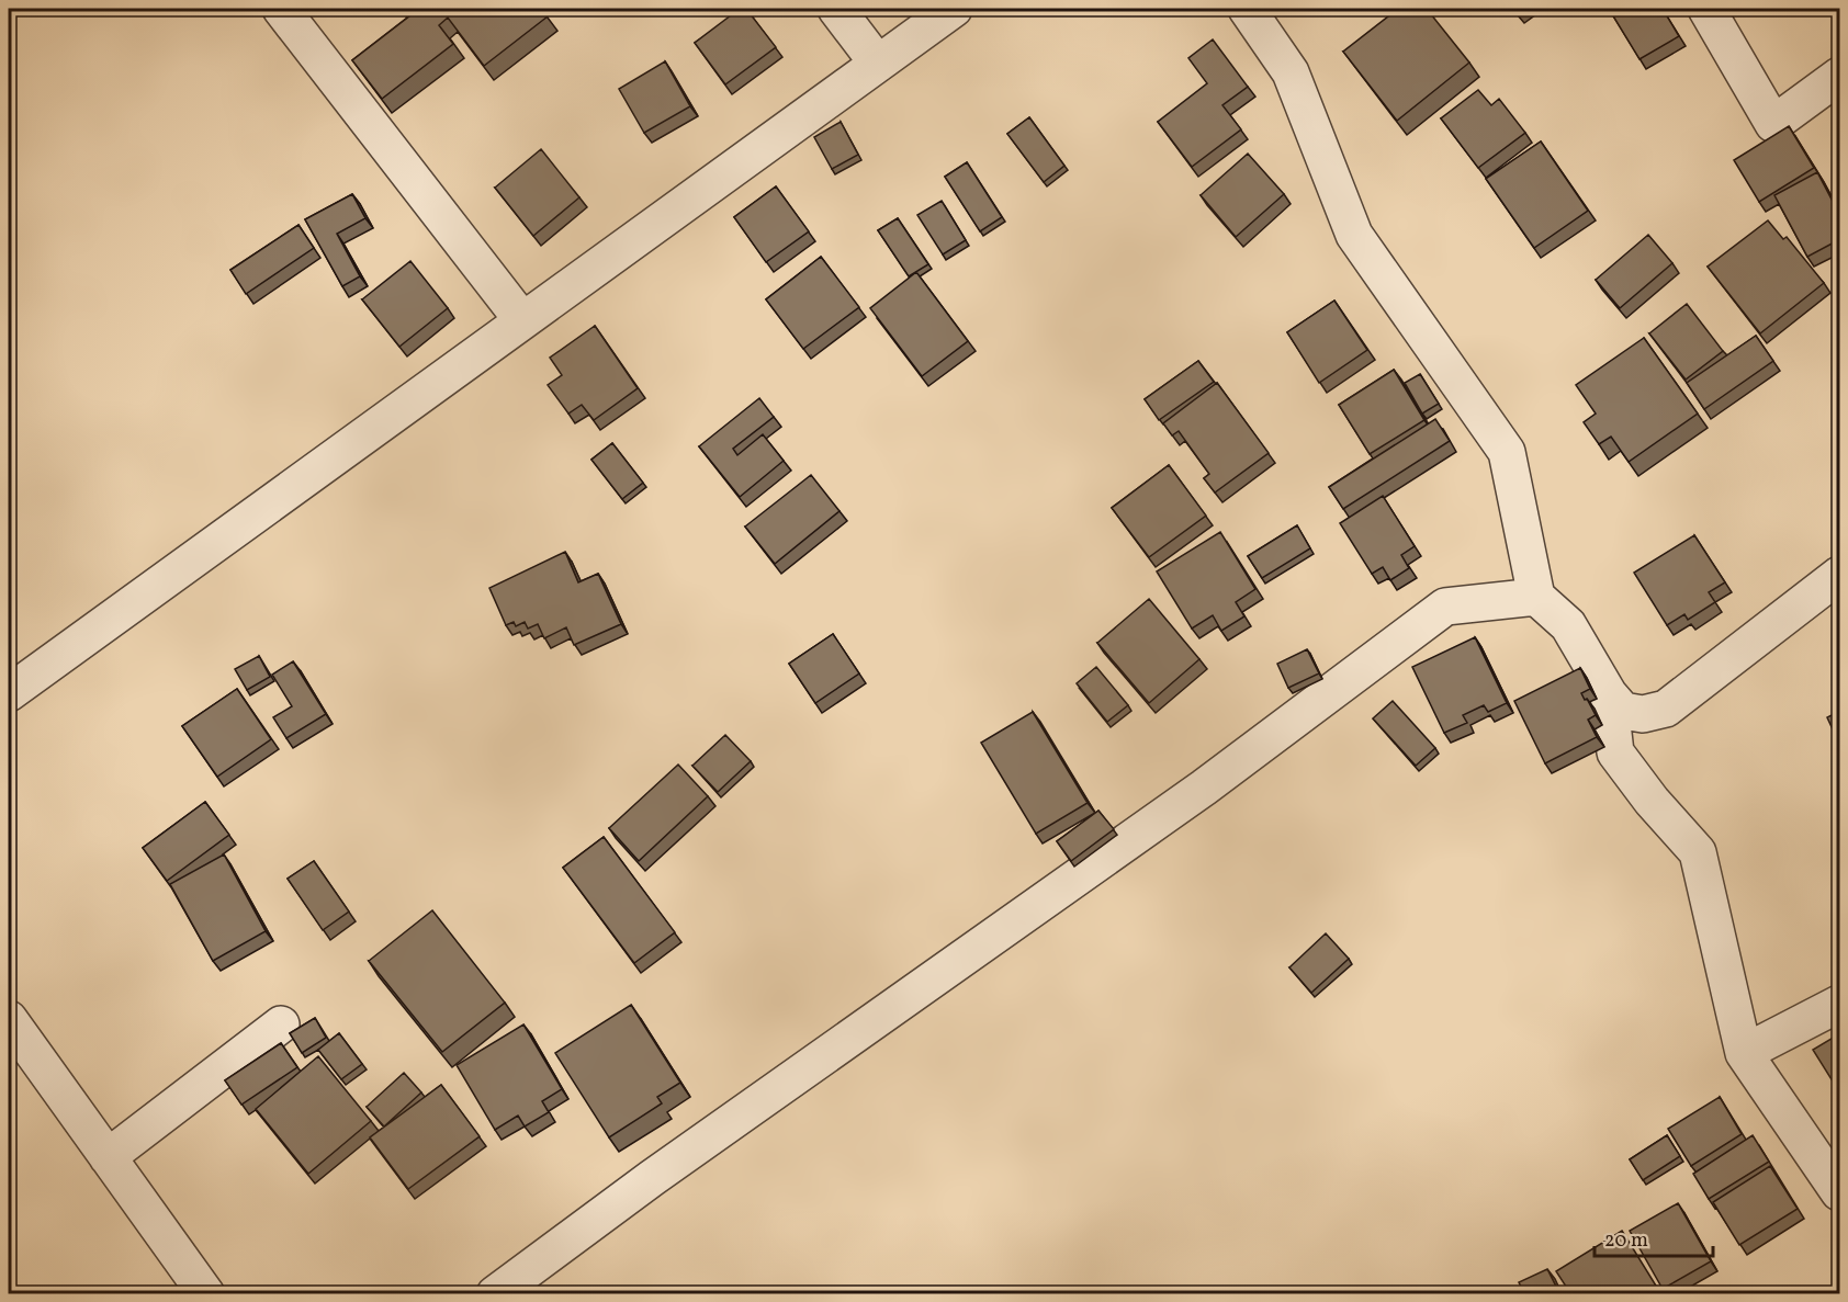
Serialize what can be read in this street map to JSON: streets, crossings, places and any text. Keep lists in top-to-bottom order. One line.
{"scale_bar":"20 m"}
